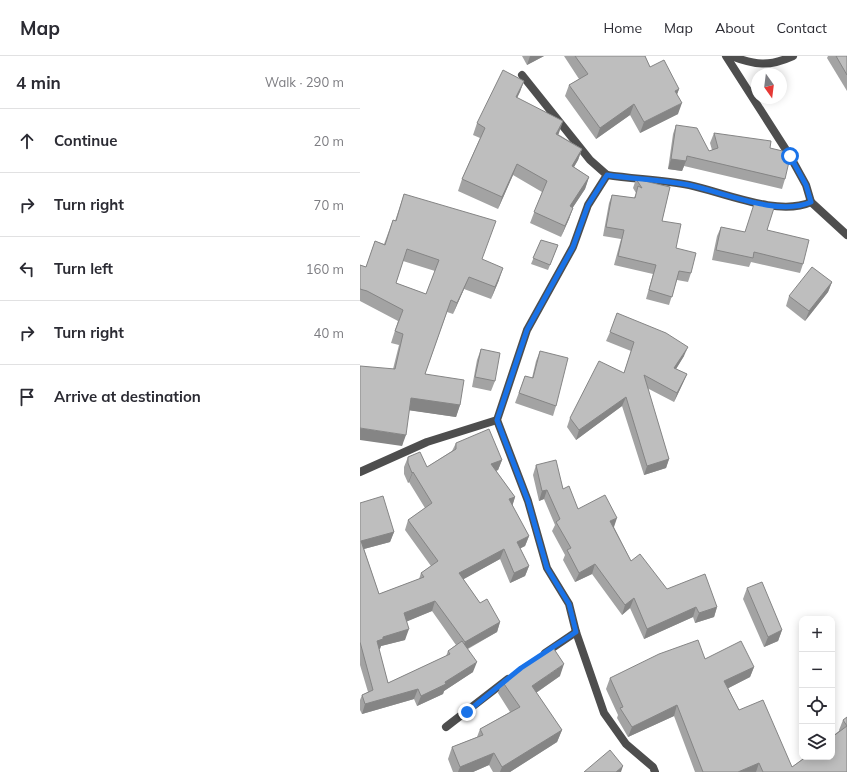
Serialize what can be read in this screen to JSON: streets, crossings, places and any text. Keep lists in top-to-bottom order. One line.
{"north":"bottom","page":{"header":"Map","nav":["Home","Map","About","Contact"],"heading":["4 min","Walk · 290 m"],"list":[["Continue","20 m"],["Turn right","70 m"],["Turn left","160 m"],["Turn right","40 m"],"Arrive at destination"],"map_buttons":["+","−"]}}
